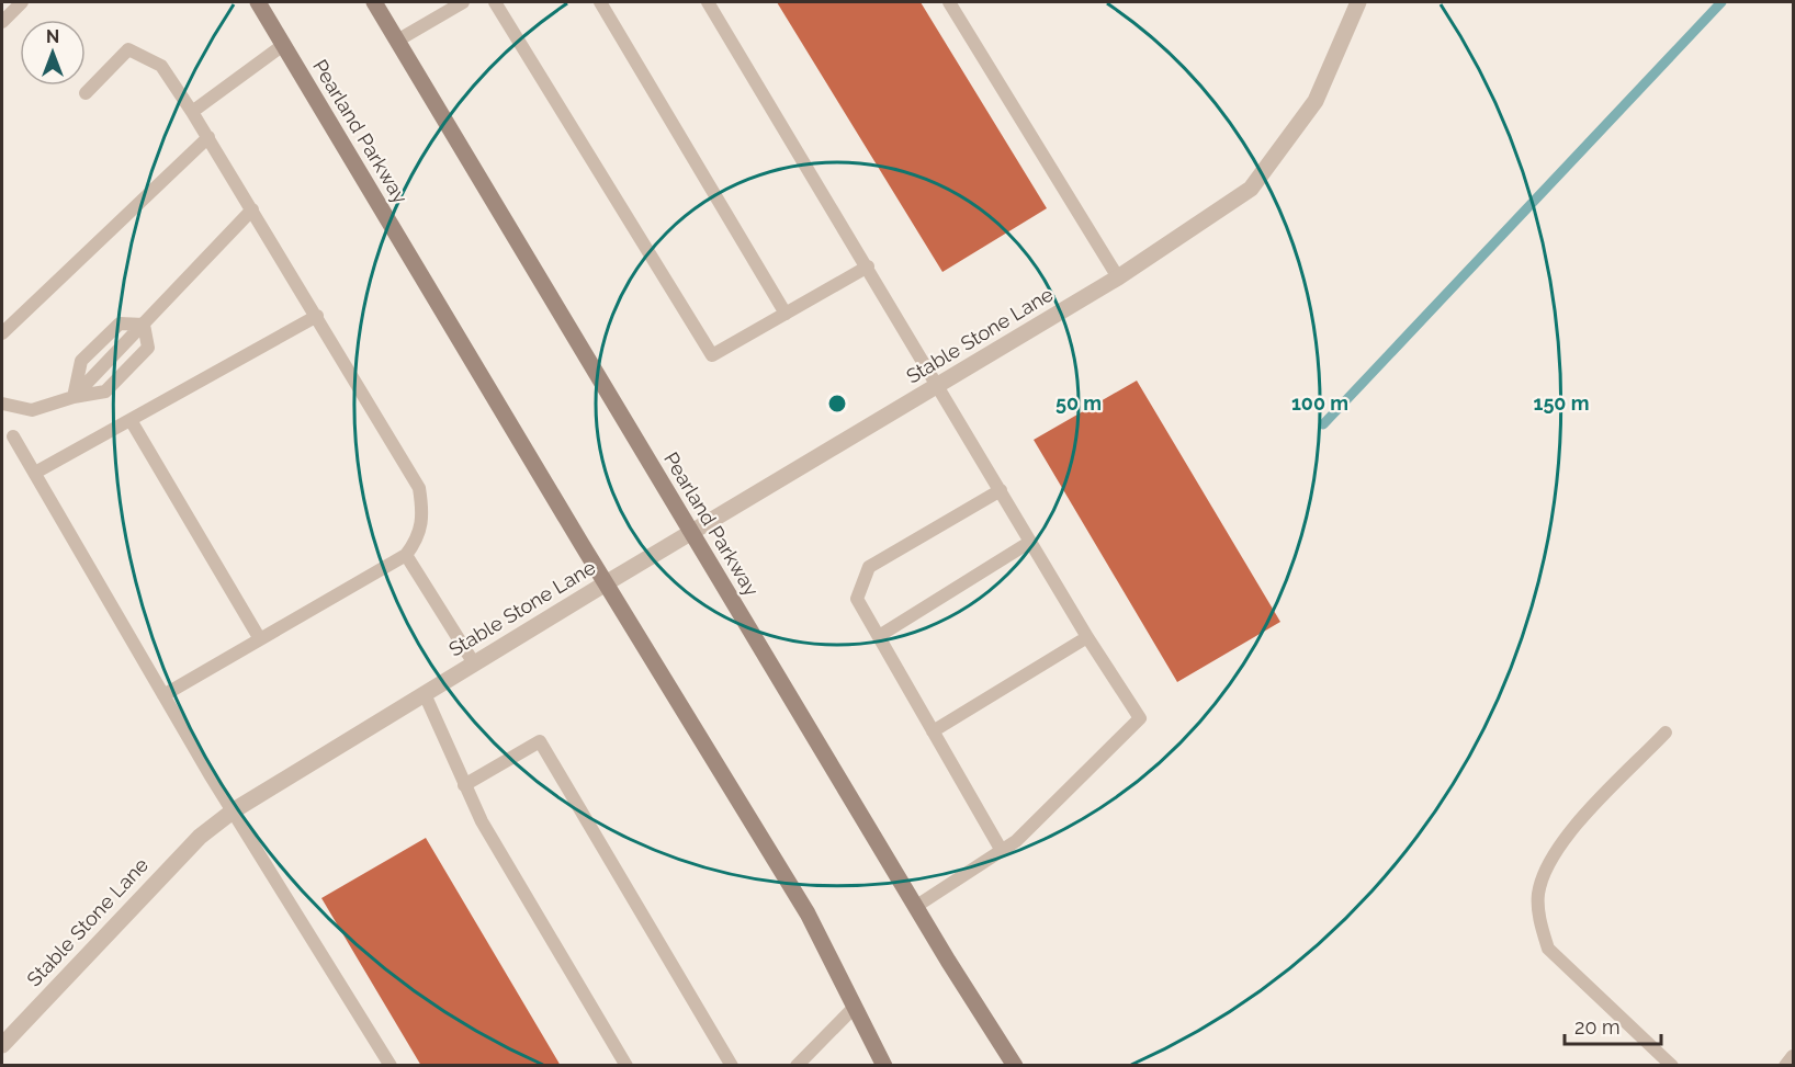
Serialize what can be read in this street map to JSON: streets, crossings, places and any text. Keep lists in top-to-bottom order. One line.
{"streets":{"main road":["Pearland Parkway"],"street":["Stable Stone Lane"]},"crossings":[["Pearland Parkway","Stable Stone Lane"]],"scale_bar":"20 m","north":"top","rings":["50 m","100 m","150 m"]}
